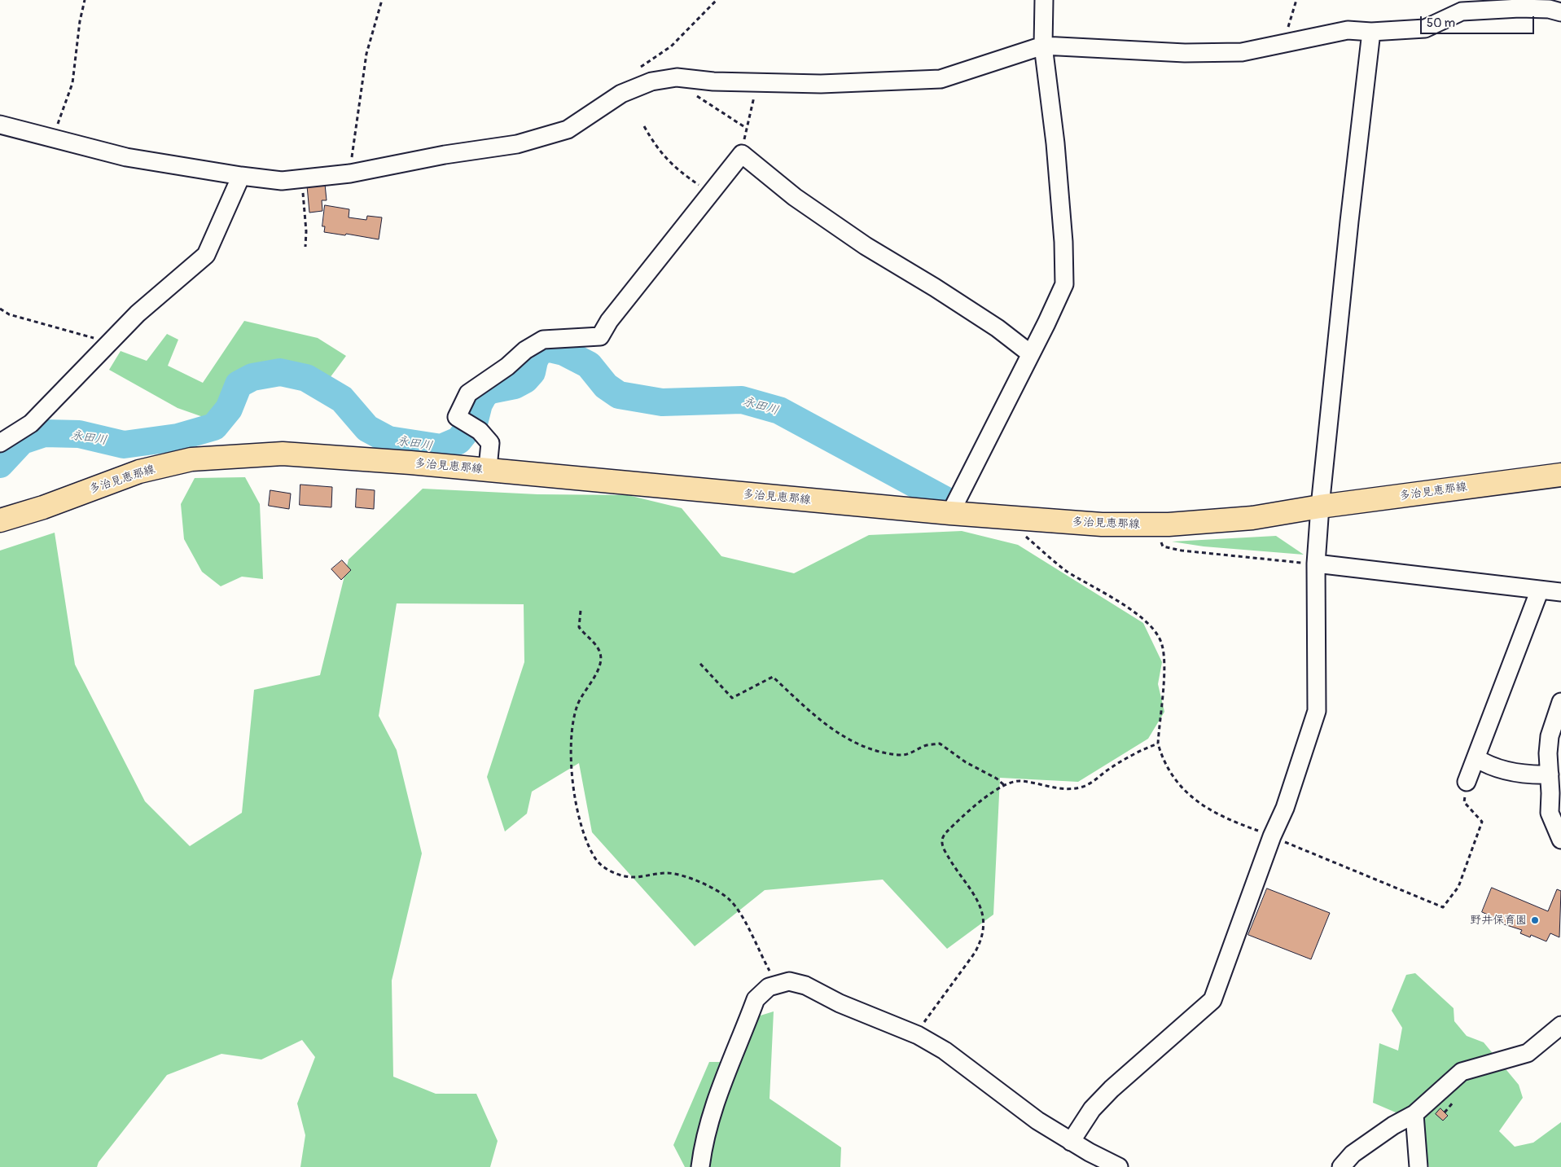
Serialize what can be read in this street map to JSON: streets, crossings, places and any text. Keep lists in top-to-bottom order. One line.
{"streets":{"main road":["多治見恵那線"]},"water":["永田川"],"places":["野井保育園"],"scale_bar":"50 m"}
